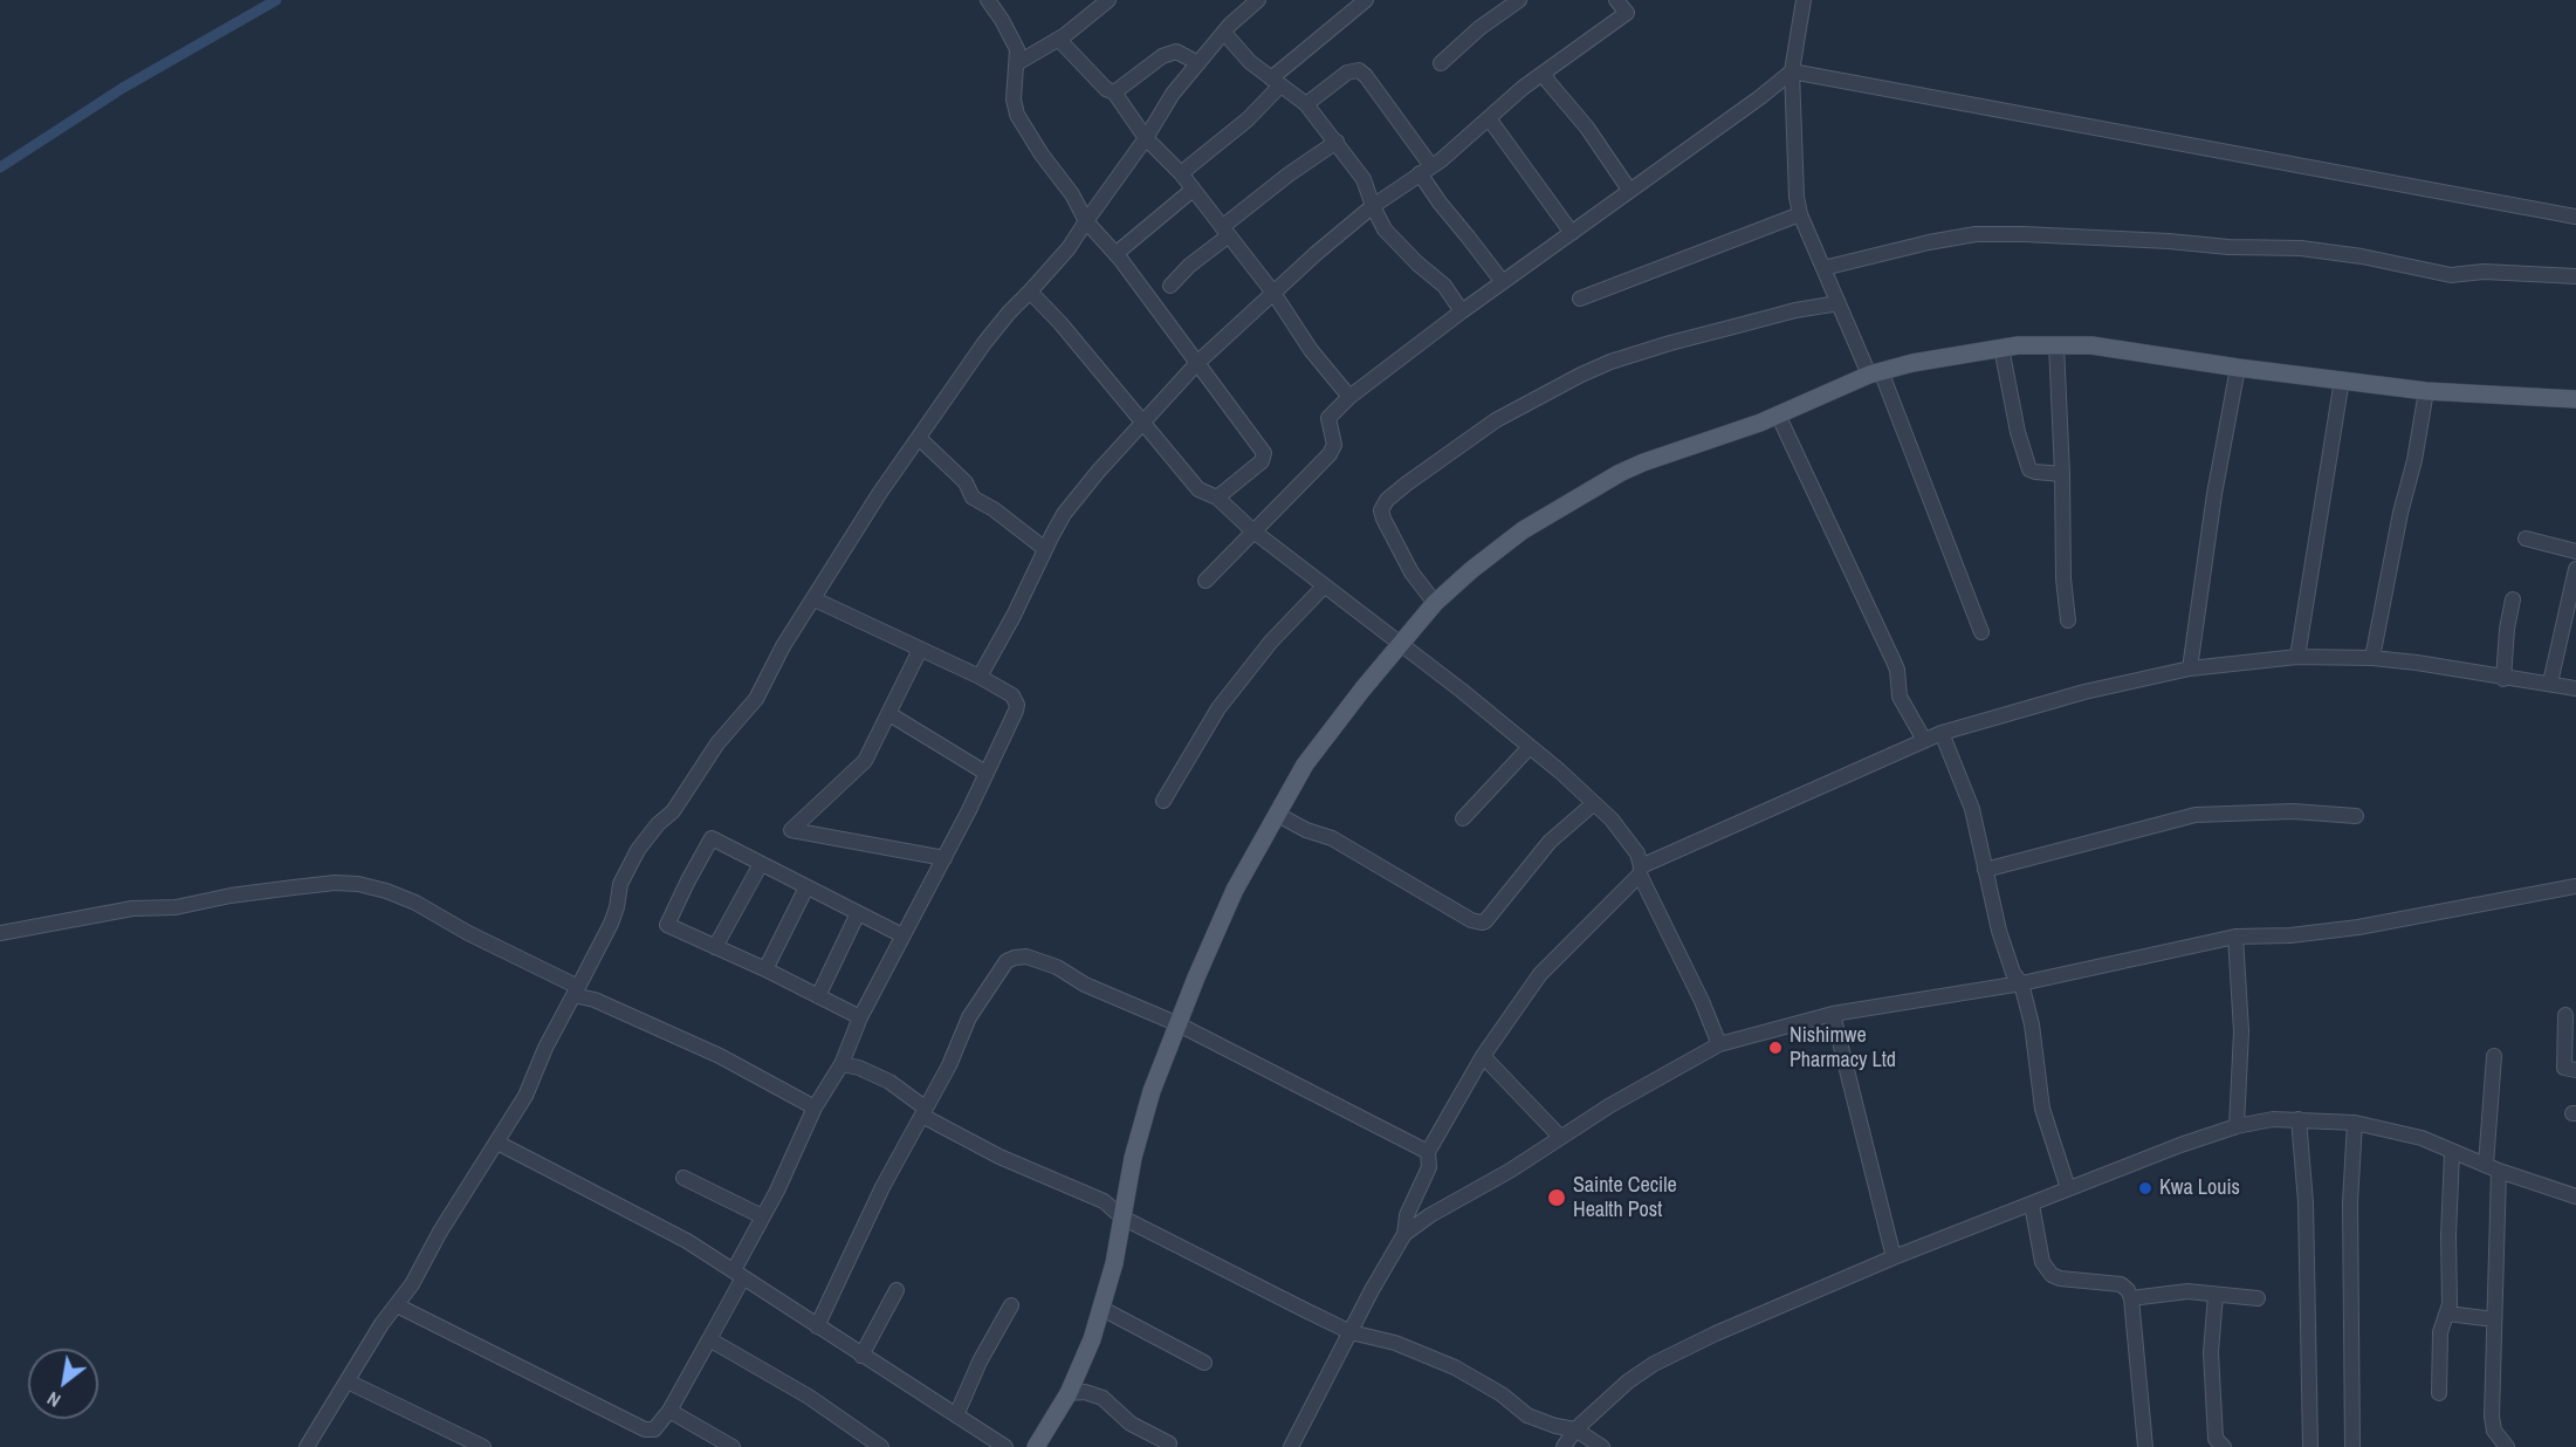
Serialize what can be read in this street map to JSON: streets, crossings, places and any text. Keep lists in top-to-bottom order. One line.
{"places":["Nishimwe Pharmacy Ltd","Kwa Louis","Sainte Cecile Health Post"],"north":"bottom left"}
